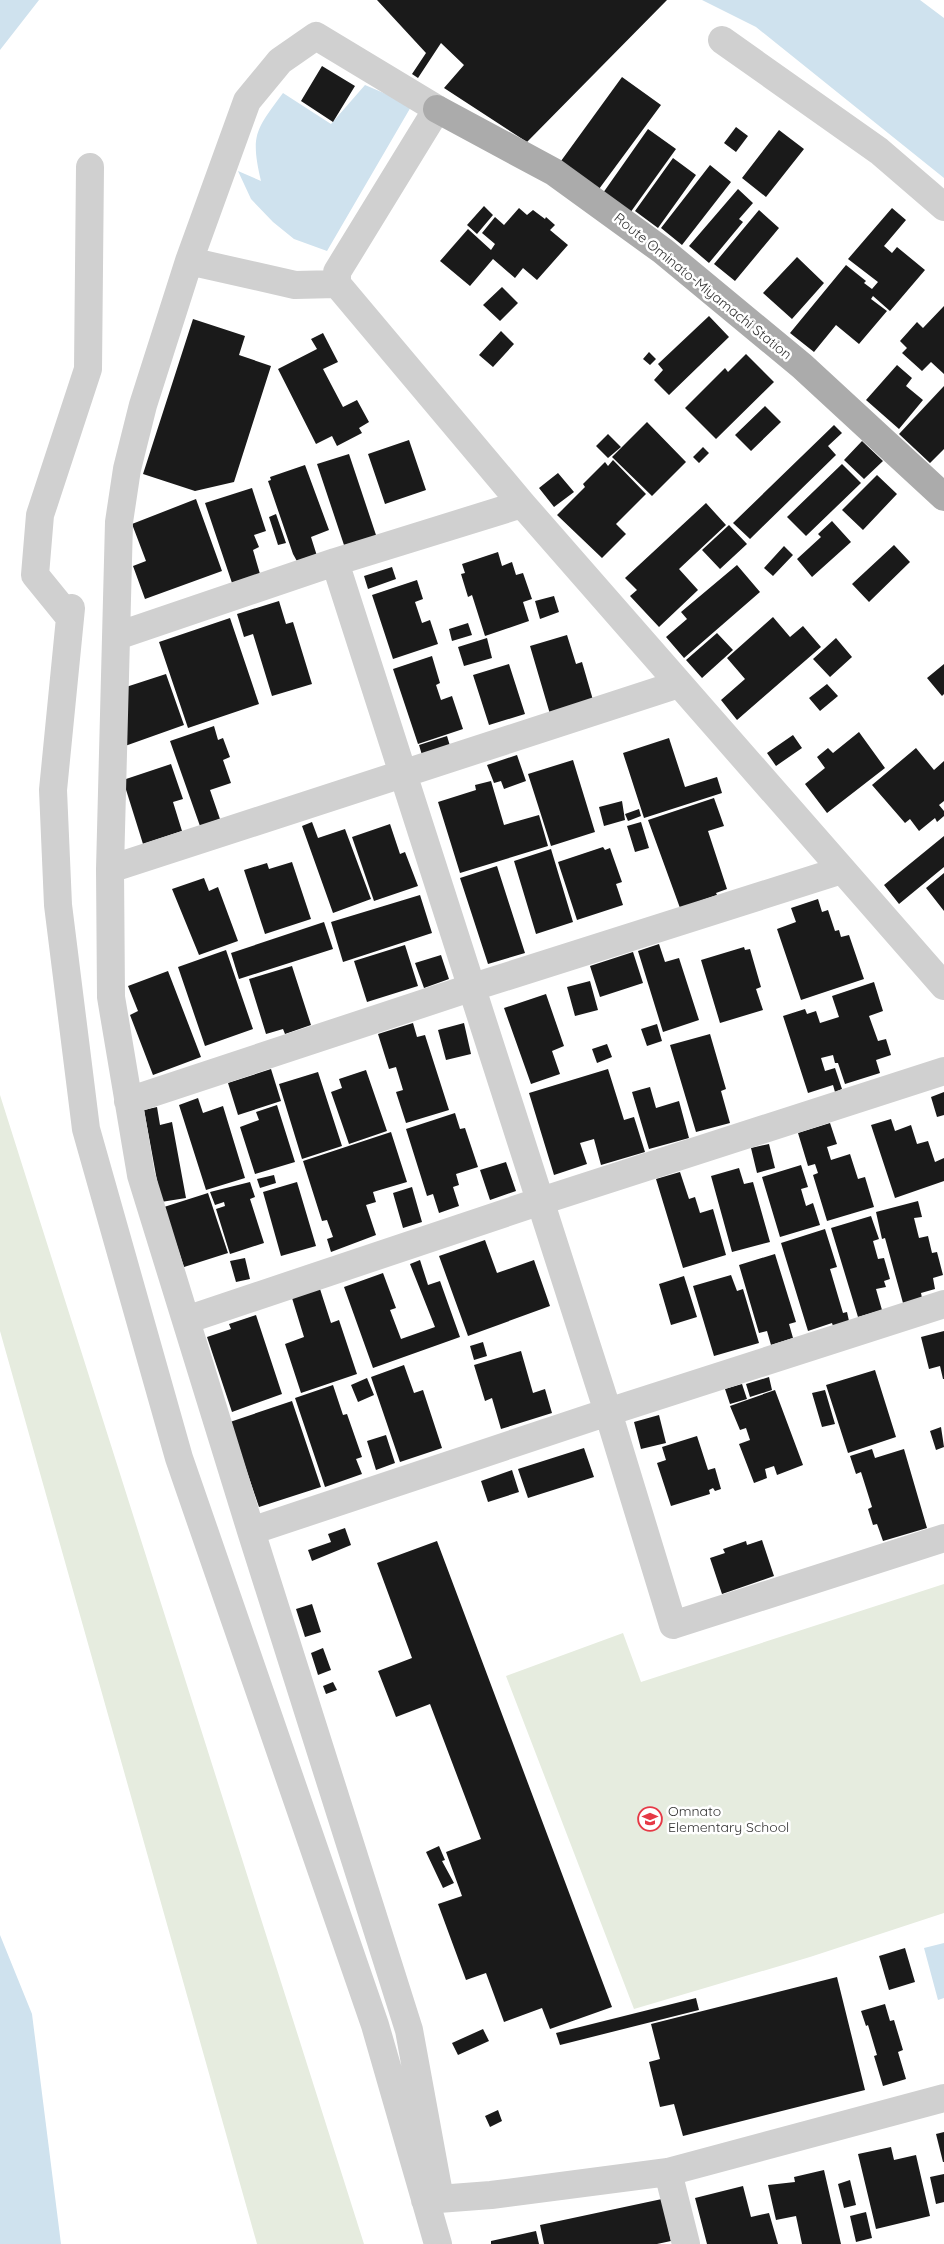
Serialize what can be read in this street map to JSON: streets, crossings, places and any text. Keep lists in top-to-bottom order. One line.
{"streets":{"main road":["Route Ominato-Miyamachi Station"]},"places":{"school or university":["Omnato Elementary School"]}}
